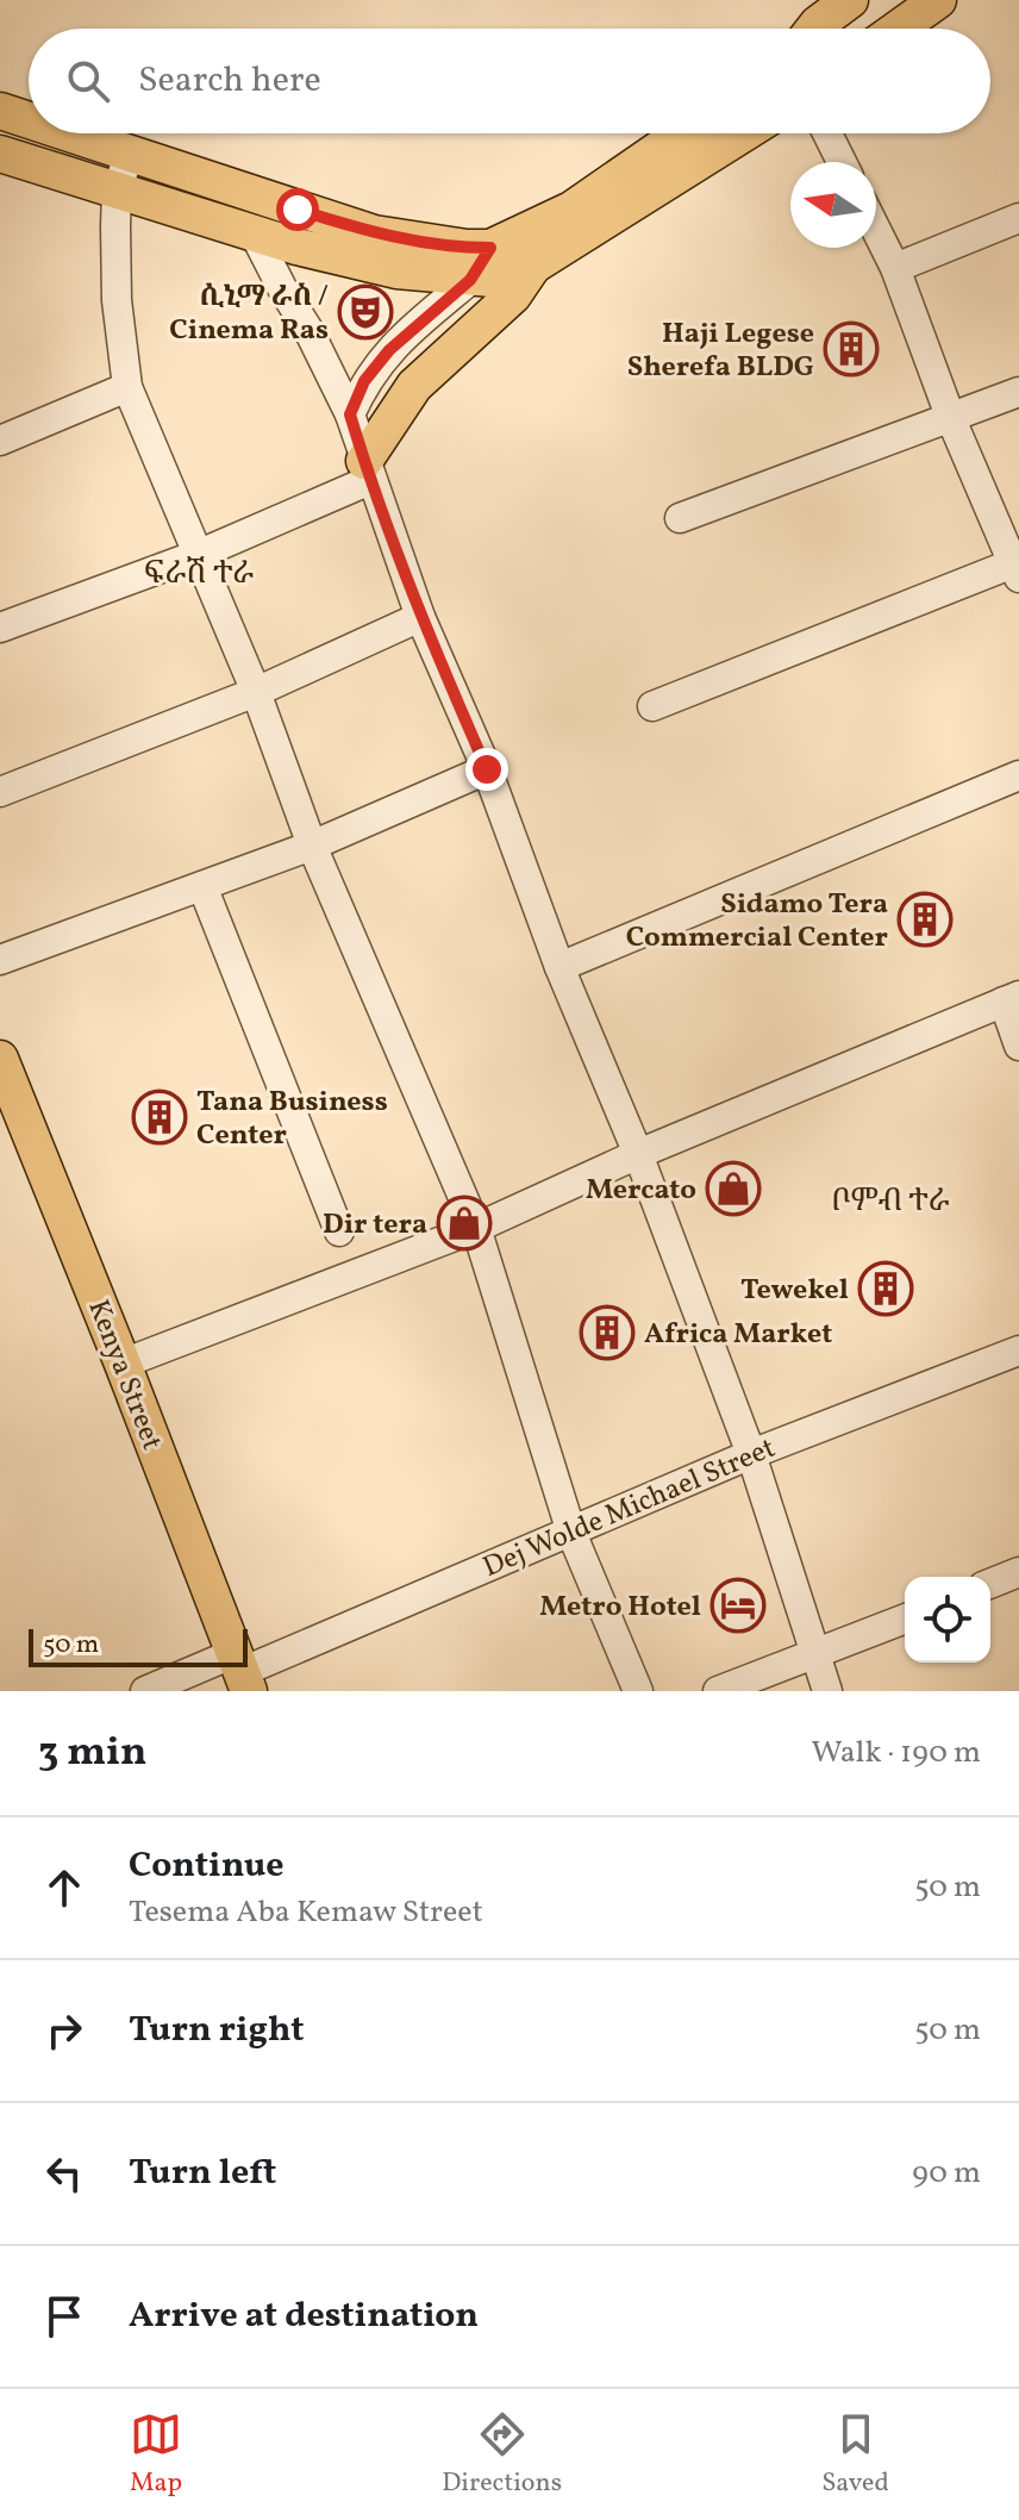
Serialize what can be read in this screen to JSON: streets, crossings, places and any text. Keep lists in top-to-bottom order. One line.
{"streets":{"main road":["Kenya Street"],"street":["Dej Wolde Michael Street"]},"crossings":[["Kenya Street","Dej Wolde Michael Street"]],"districts":["ፍራሽ ተራ","ቦምብ ተራ"],"places":{"theatre":["ሲኒማ ራስ / Cinema Ras"],"building":["Haji Legese Sherefa BLDG","Sidamo Tera Commercial Center","Tana Business Center","Tewekel","Africa Market"],"shop":["Mercato","Dir tera"],"hotel":["Metro Hotel"]},"scale_bar":"50 m","north":"left","page":{"search":"Search here","scale":"50 m","heading":["3 min","Walk · 190 m"],"list":[["Continue","Tesema Aba Kemaw Street","50 m"],["Turn right","50 m"],["Turn left","90 m"],"Arrive at destination"],"nav":["Map","Directions","Saved"]}}
